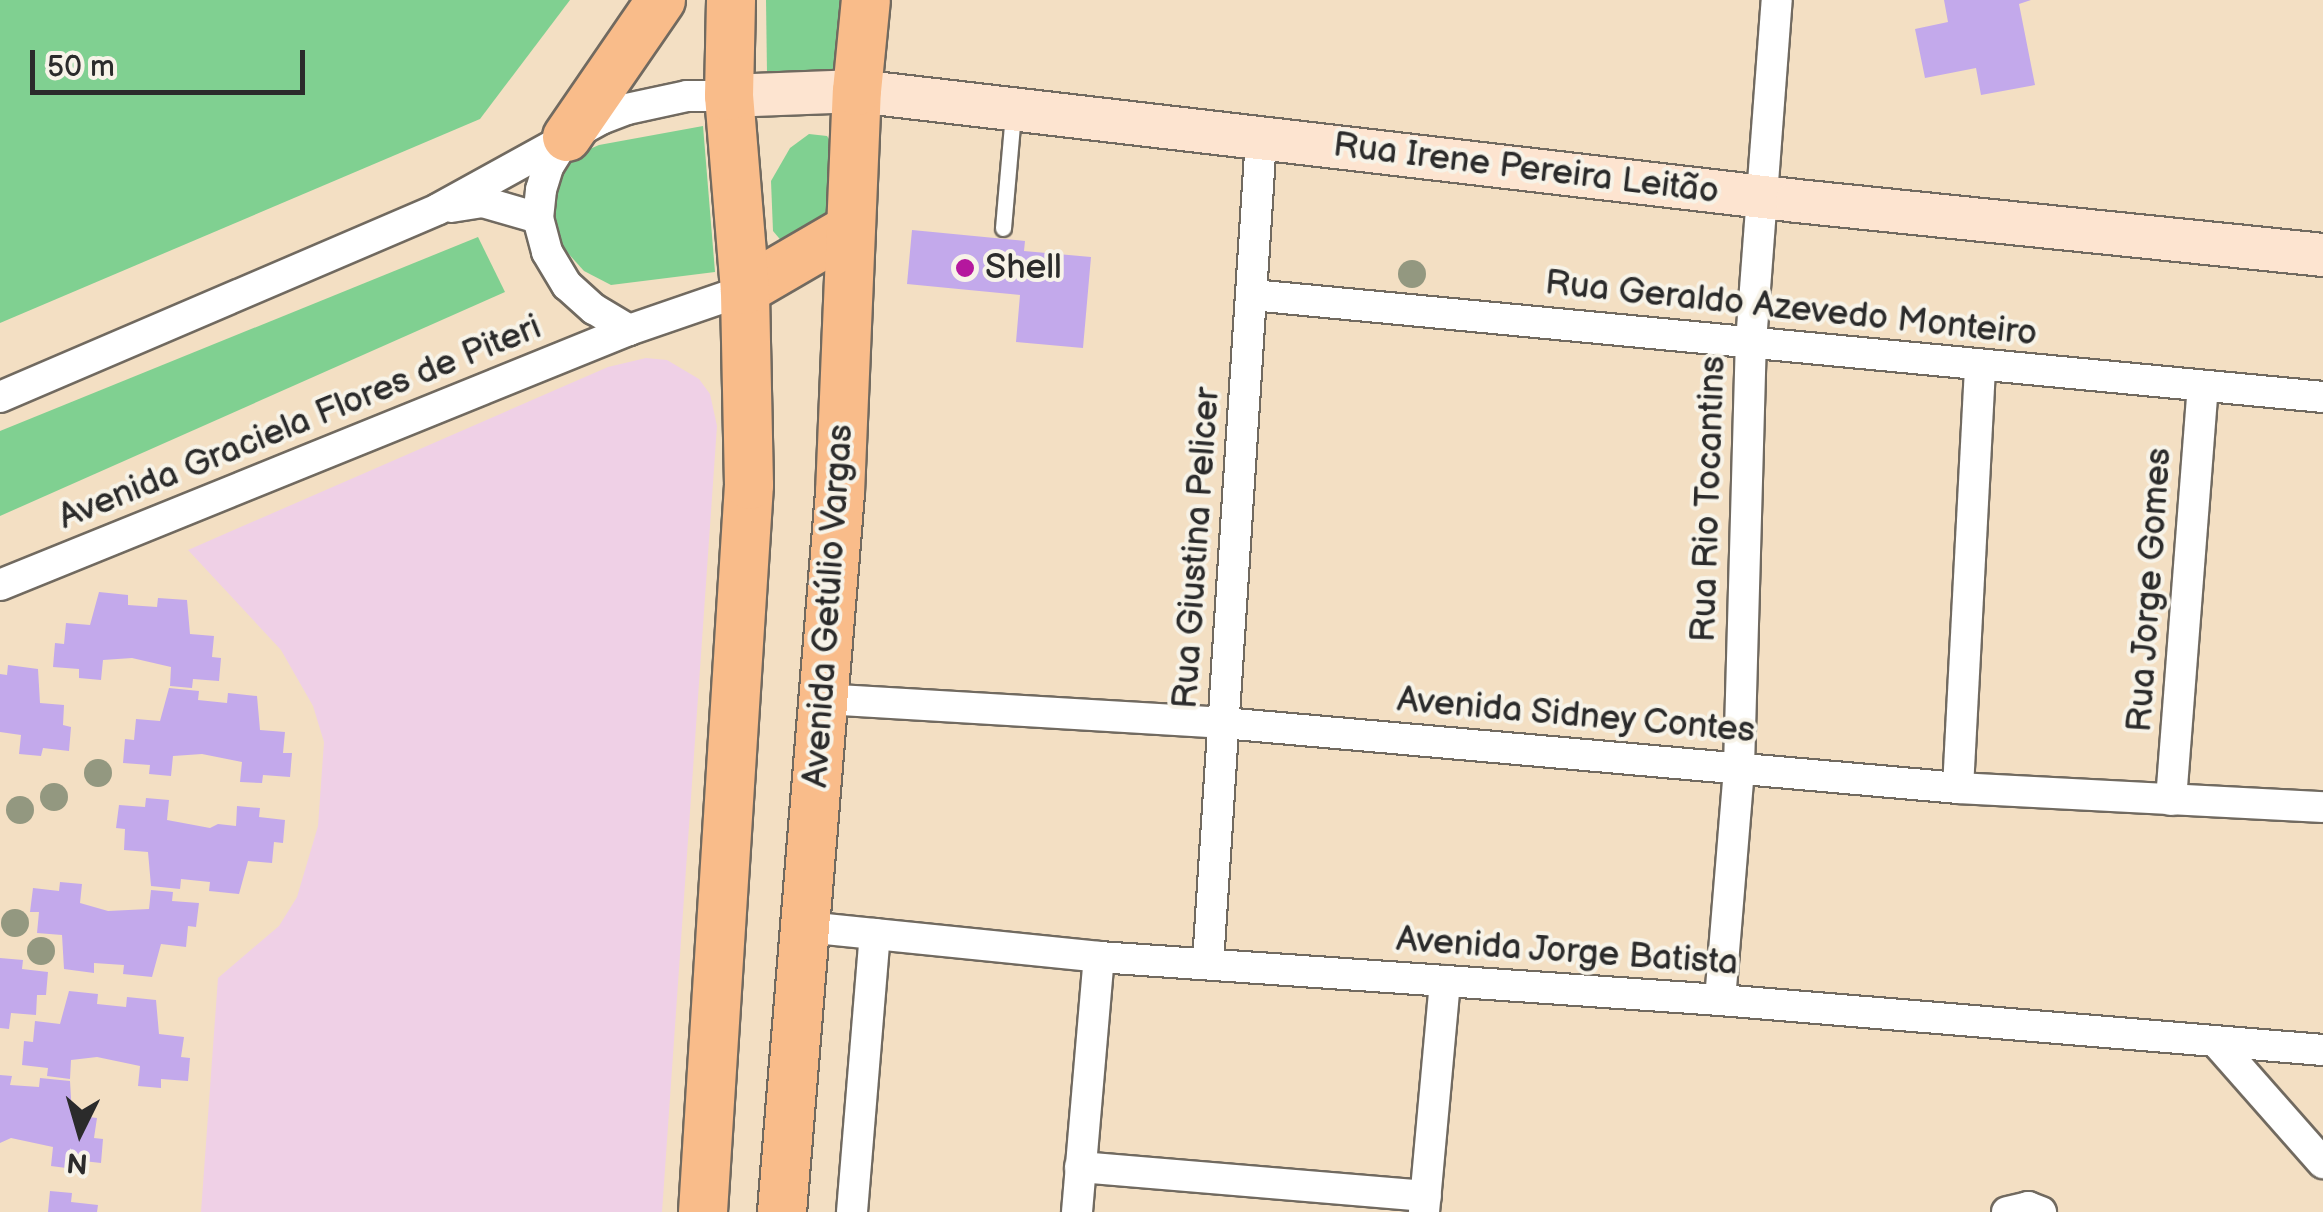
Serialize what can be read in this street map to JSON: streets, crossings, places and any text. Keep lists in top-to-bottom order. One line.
{"streets":{"main road":["Avenida Getúlio Vargas"],"street":["Rua Irene Pereira Leitão","Rua Geraldo Azevedo Monteiro","Avenida Graciela Flores de Piteri","Rua Rio Tocantins","Rua Giustina Pelicer","Rua Jorge Gomes","Avenida Sidney Contes","Avenida Jorge Batista"]},"crossings":[["Rua Irene Pereira Leitão","Avenida Graciela Flores de Piteri"],["Rua Irene Pereira Leitão","Rua Rio Tocantins"],["Rua Irene Pereira Leitão","Rua Giustina Pelicer"],["Rua Irene Pereira Leitão","Avenida Getúlio Vargas"],["Rua Geraldo Azevedo Monteiro","Rua Rio Tocantins"],["Rua Geraldo Azevedo Monteiro","Rua Giustina Pelicer"],["Rua Geraldo Azevedo Monteiro","Rua Jorge Gomes"],["Rua Rio Tocantins","Avenida Sidney Contes"],["Rua Rio Tocantins","Avenida Jorge Batista"],["Rua Giustina Pelicer","Avenida Sidney Contes"],["Rua Giustina Pelicer","Avenida Jorge Batista"],["Rua Jorge Gomes","Avenida Sidney Contes"],["Avenida Getúlio Vargas","Avenida Sidney Contes"],["Avenida Getúlio Vargas","Avenida Jorge Batista"]],"places":["Shell"],"scale_bar":"50 m","north":"bottom"}
